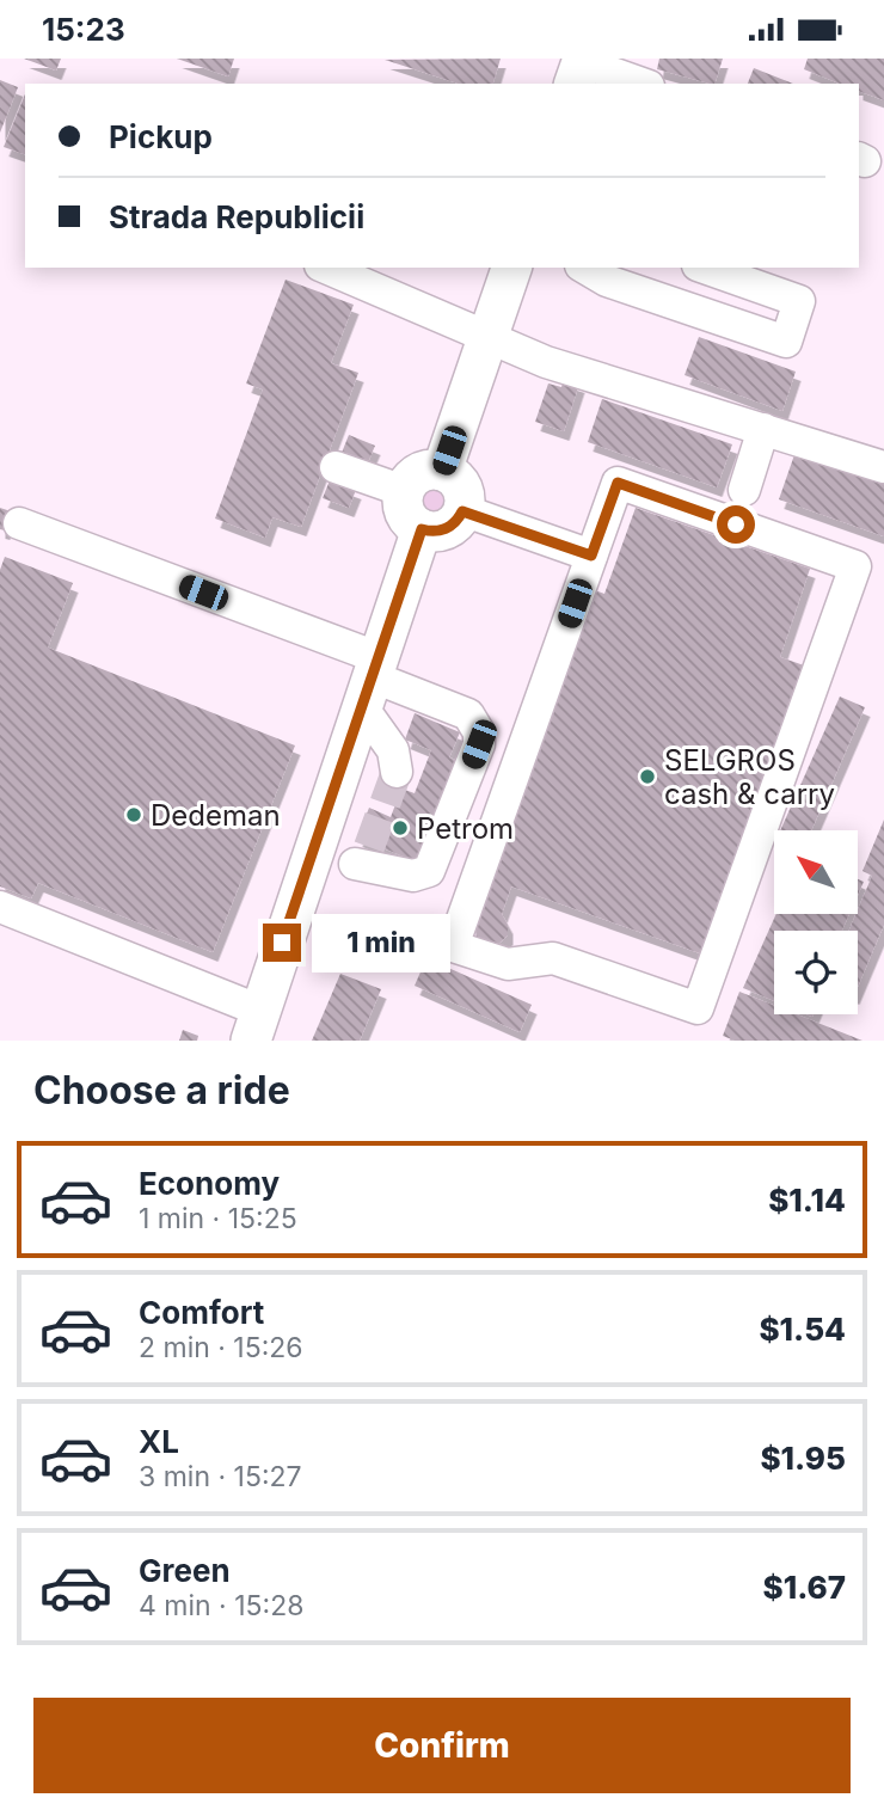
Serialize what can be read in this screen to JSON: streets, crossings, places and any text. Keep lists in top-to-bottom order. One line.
{"places":["SELGROS cash & carry","Dedeman","Petrom"],"north":"top left","page":{"status":"15:23","banner":["Pickup","Strada Republicii"],"bubble":"1 min","heading":"Choose a ride","list":[{"name":"Economy","note":"1 min · 15:25","value":"$1.14"},{"name":"Comfort","note":"2 min · 15:26","value":"$1.54"},{"name":"XL","note":"3 min · 15:27","value":"$1.95"},{"name":"Green","note":"4 min · 15:28","value":"$1.67"}],"buttons":"Confirm"}}
